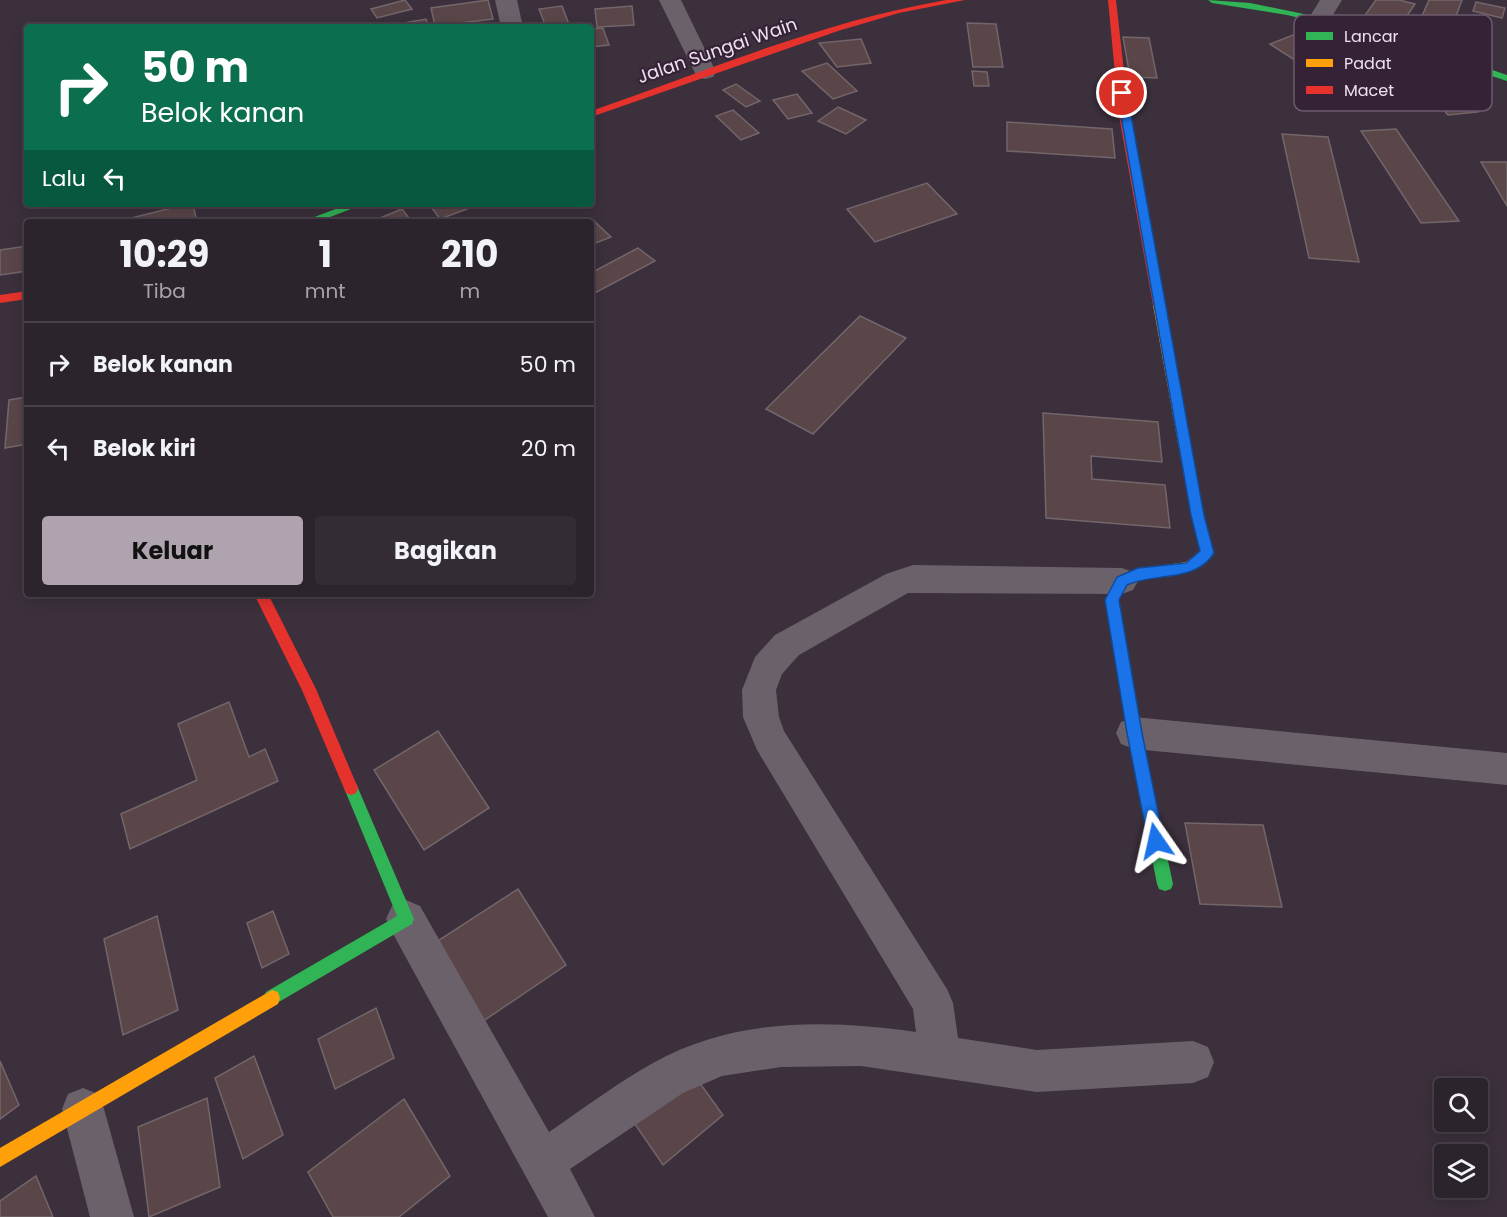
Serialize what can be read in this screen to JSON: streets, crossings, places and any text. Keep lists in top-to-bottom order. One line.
{"streets":{"street":["Jalan Sungai Wain"]},"legend":["Lancar","Padat","Macet"],"page":{"turn":["50 m","Belok kanan"],"then":"Lalu","eta":["10:29","Tiba","1","mnt","210","m"],"list":[{"name":"Belok kanan","value":"50 m"},{"name":"Belok kiri","value":"20 m"}],"buttons":["Keluar","Bagikan"]}}
